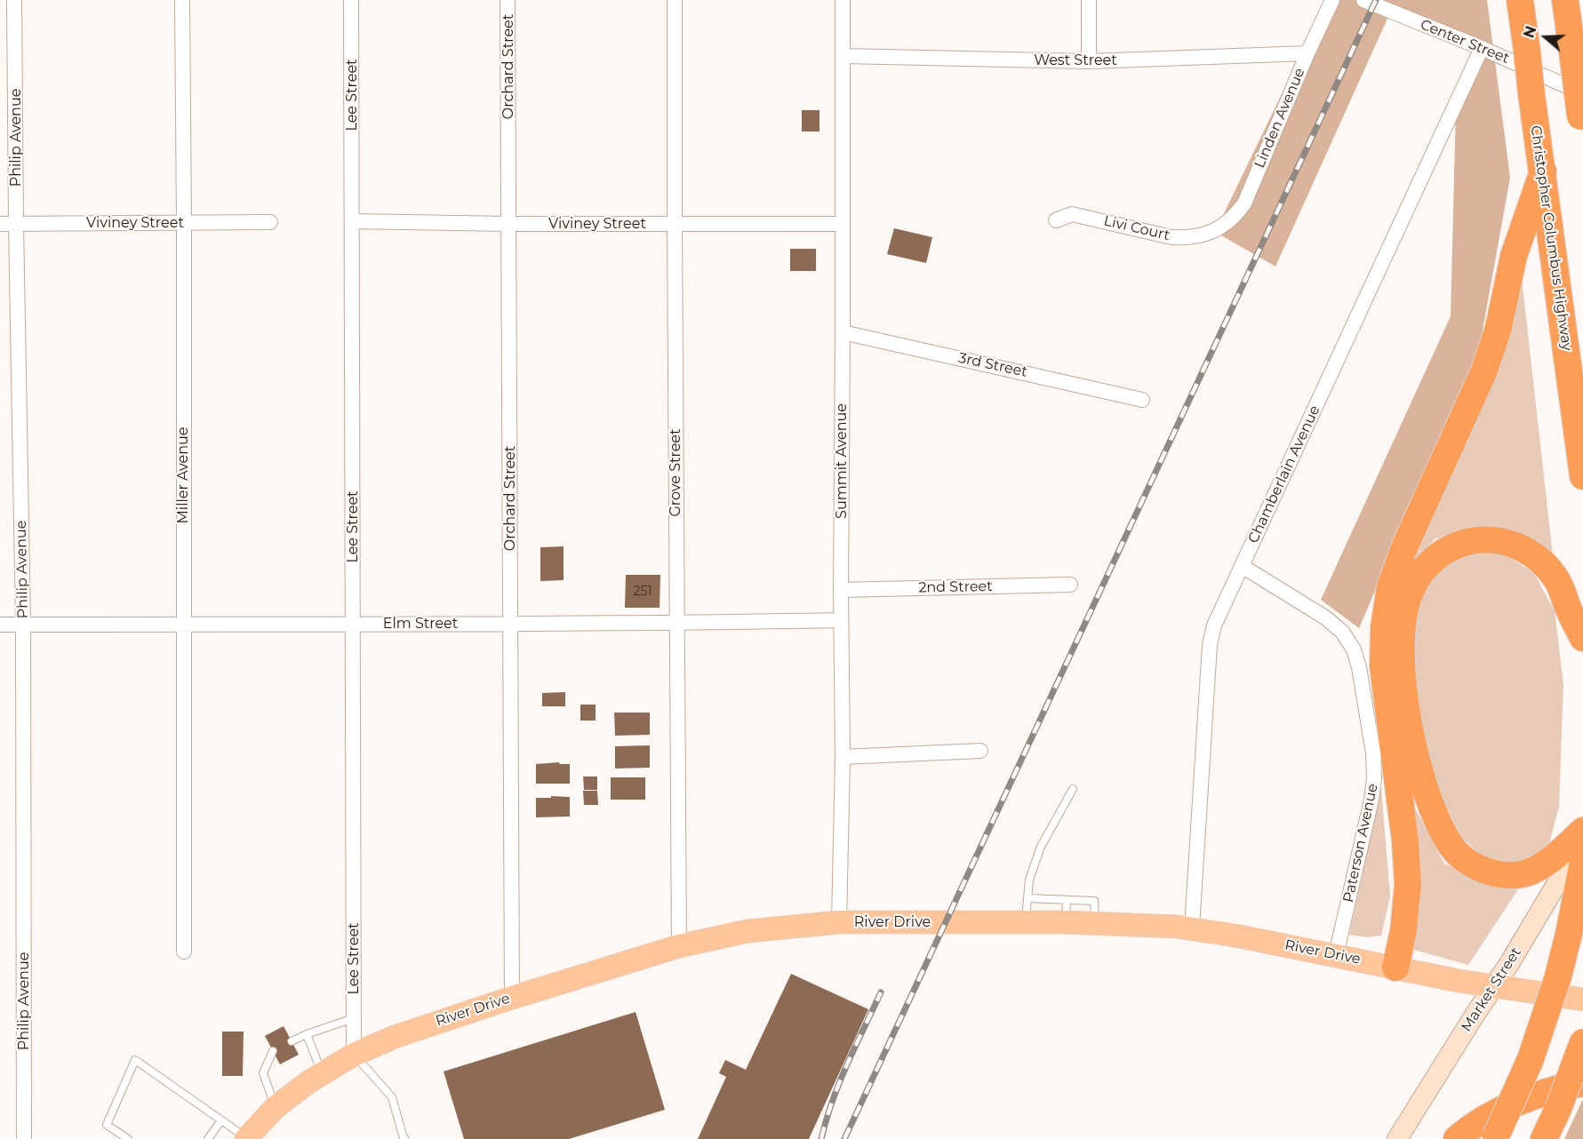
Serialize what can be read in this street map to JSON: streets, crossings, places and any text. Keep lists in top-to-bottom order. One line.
{"streets":{"highway":["Christopher Columbus Highway"],"main road":["River Drive","Market Street"],"street":["Center Street","West Street","Orchard Street","Lee Street","Linden Avenue","Philip Avenue","Viviney Street","Livi Court","3rd Street","Summit Avenue","Grove Street","Chamberlain Avenue","Miller Avenue","2nd Street","Elm Street","Paterson Avenue"]},"crossings":[["Center Street","Chamberlain Avenue"],["West Street","Linden Avenue"],["West Street","Summit Avenue"],["Orchard Street","Viviney Street"],["Orchard Street","Elm Street"],["Orchard Street","River Drive"],["Lee Street","Viviney Street"],["Lee Street","Elm Street"],["Lee Street","River Drive"],["Linden Avenue","Livi Court"],["Philip Avenue","Viviney Street"],["Philip Avenue","Elm Street"],["Viviney Street","Summit Avenue"],["Viviney Street","Grove Street"],["Viviney Street","Miller Avenue"],["3rd Street","Summit Avenue"],["Summit Avenue","2nd Street"],["Summit Avenue","Elm Street"],["Summit Avenue","River Drive"],["Grove Street","Elm Street"],["Grove Street","River Drive"],["Chamberlain Avenue","Paterson Avenue"],["Chamberlain Avenue","River Drive"],["Miller Avenue","Elm Street"],["Paterson Avenue","River Drive"],["River Drive","Market Street"]],"house_numbers":["251"],"north":"left"}
